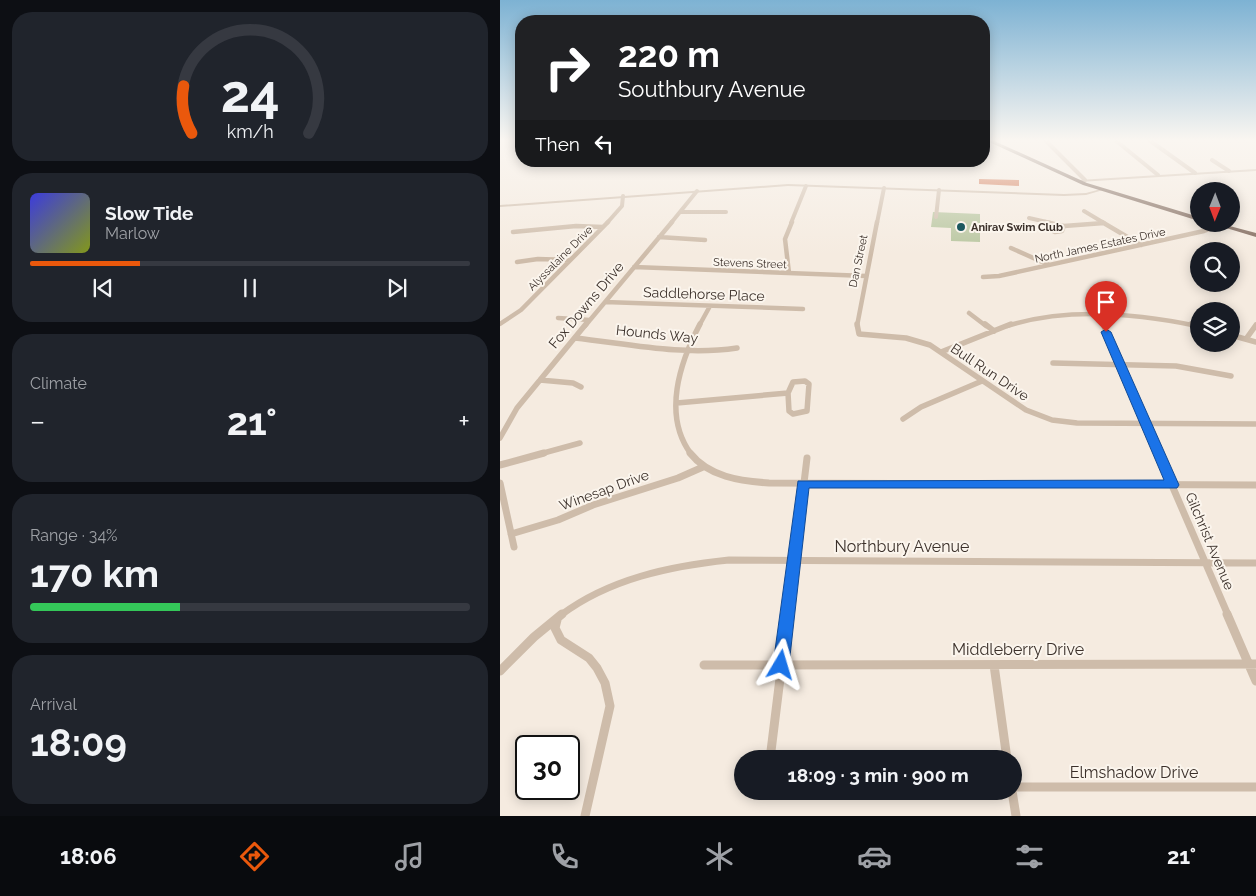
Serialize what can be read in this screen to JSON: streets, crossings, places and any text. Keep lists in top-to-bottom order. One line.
{"streets":{"street":["North James Estates Drive","Alyssalaine Drive","Dan Street","Stevens Street","Saddlehorse Place","Fox Downs Drive","Hounds Way","Bull Run Drive","Winesap Drive","Gilchrist Avenue","Northbury Avenue","Middleberry Drive","Elmshadow Drive"]},"crossings":[["Dan Street","Stevens Street"],["Dan Street","Bull Run Drive"],["Stevens Street","Fox Downs Drive"],["Saddlehorse Place","Fox Downs Drive"],["Fox Downs Drive","Hounds Way"],["Bull Run Drive","Gilchrist Avenue"],["Gilchrist Avenue","Northbury Avenue"],["Gilchrist Avenue","Middleberry Drive"]],"places":["Anirav Swim Club"],"north":"bottom","page":{"turn":["220 m","Southbury Avenue"],"then":"Then","song":["Slow Tide","Marlow"],"tile":["Climate",["Range · 34%","170 km"],["Arrival","18:09"]],"heat":["−","21°","+"],"limit":"30","trip":"18:09 · 3 min · 900 m","tabs":["18:06","21°"],"gauge":["24","km/h"]}}
